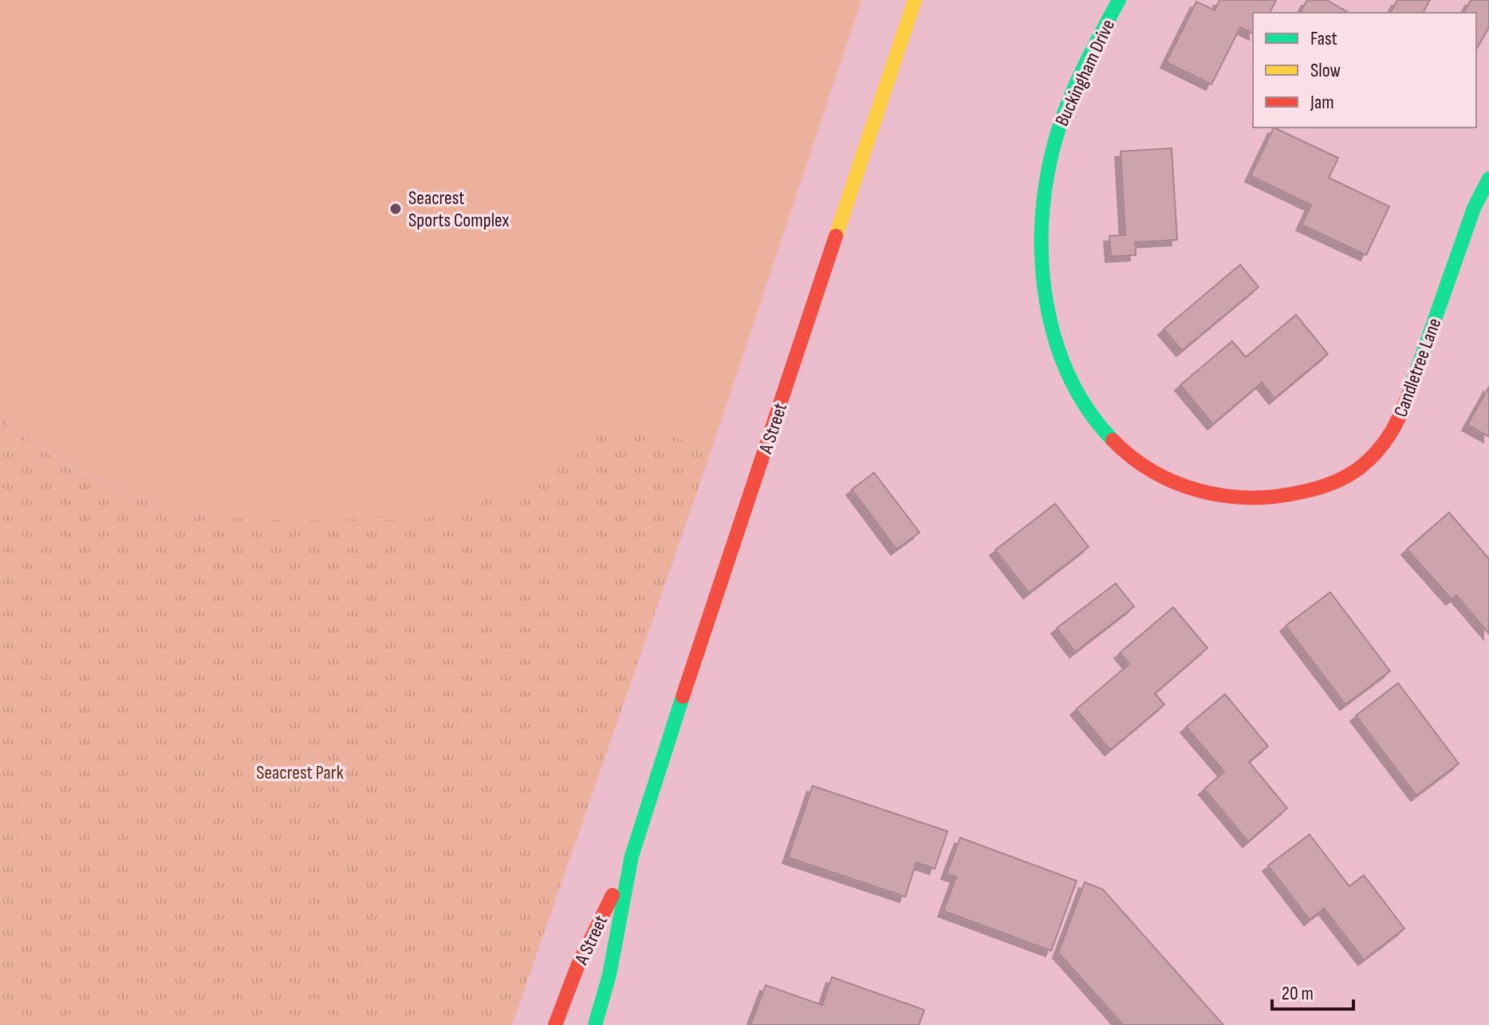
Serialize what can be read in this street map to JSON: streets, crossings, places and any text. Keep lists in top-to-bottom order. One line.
{"streets":{"main road":["Buckingham Drive","Candletree Lane","A Street"]},"crossings":[["Buckingham Drive","Candletree Lane"]],"parks":["Seacrest Park"],"places":["Seacrest Sports Complex"],"legend":["Fast","Slow","Jam"],"scale_bar":"20 m"}
